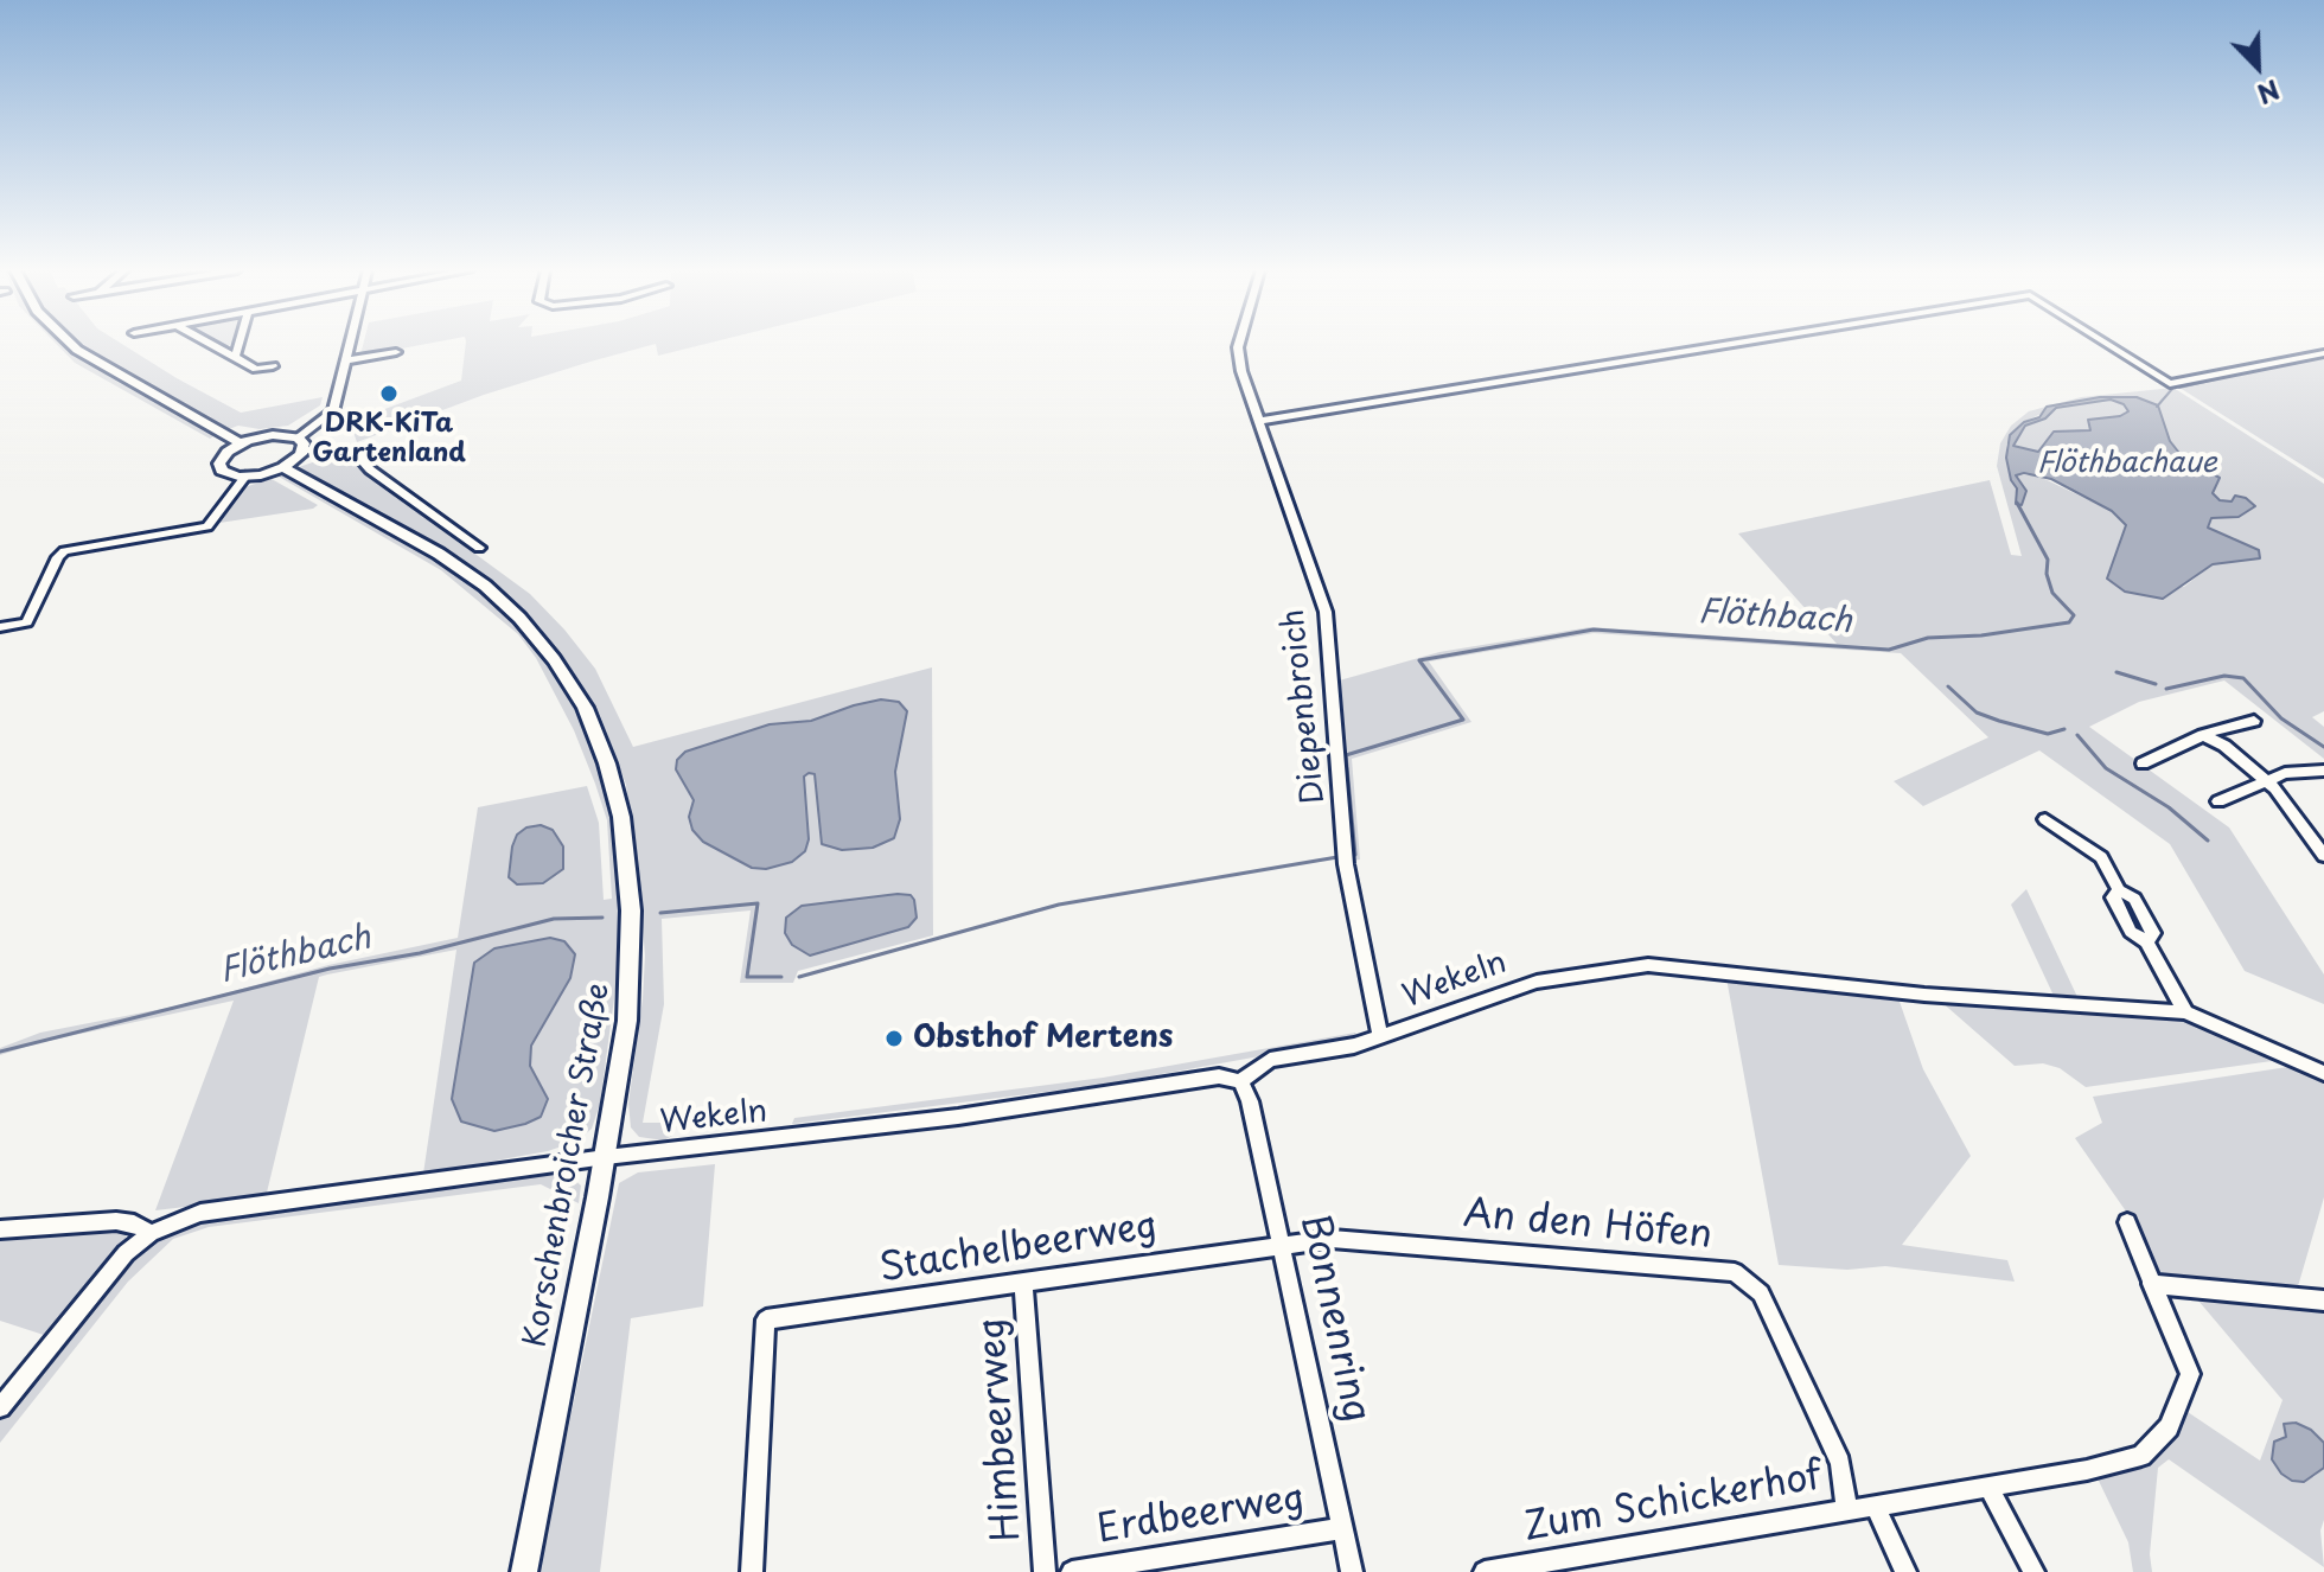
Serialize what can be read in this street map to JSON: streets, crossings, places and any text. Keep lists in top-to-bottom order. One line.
{"streets":{"main road":["Korschenbroicher Straße"],"street":["Diepenbroich","Wekeln","An den Höfen","Stachelbeerweg","Bonnenring","Himbeerweg","Zum Schickerhof","Erdbeerweg"]},"crossings":[["Diepenbroich","Wekeln"],["Wekeln","Korschenbroicher Straße"],["Wekeln","Bonnenring"],["An den Höfen","Stachelbeerweg"],["An den Höfen","Bonnenring"],["An den Höfen","Zum Schickerhof"],["Stachelbeerweg","Bonnenring"],["Stachelbeerweg","Himbeerweg"],["Bonnenring","Erdbeerweg"]],"water":["Flöthbachaue","Flöthbach"],"places":["DRK-KiTa Gartenland","Obsthof Mertens"],"north":"bottom right"}
